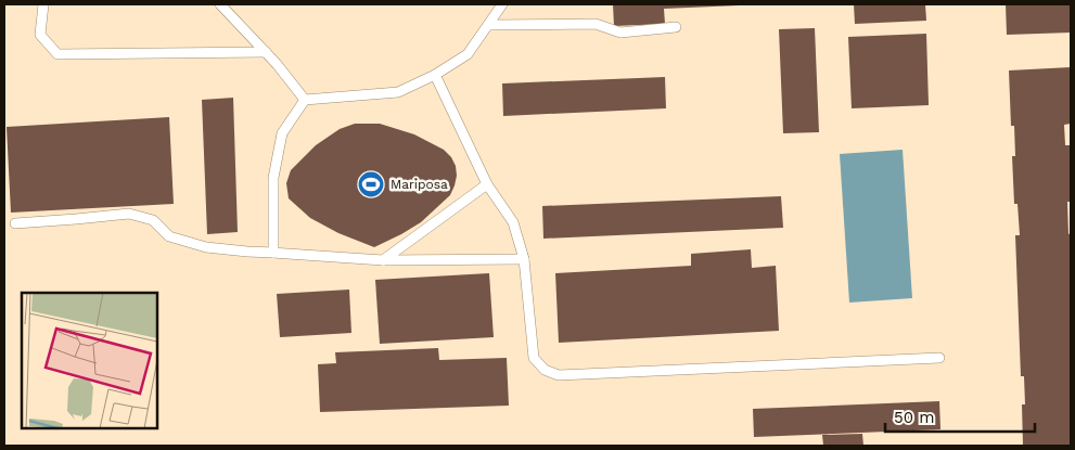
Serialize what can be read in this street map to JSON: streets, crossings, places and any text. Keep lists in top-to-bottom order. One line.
{"places":{"sports":["Mariposa"]},"scale_bar":"50 m"}
